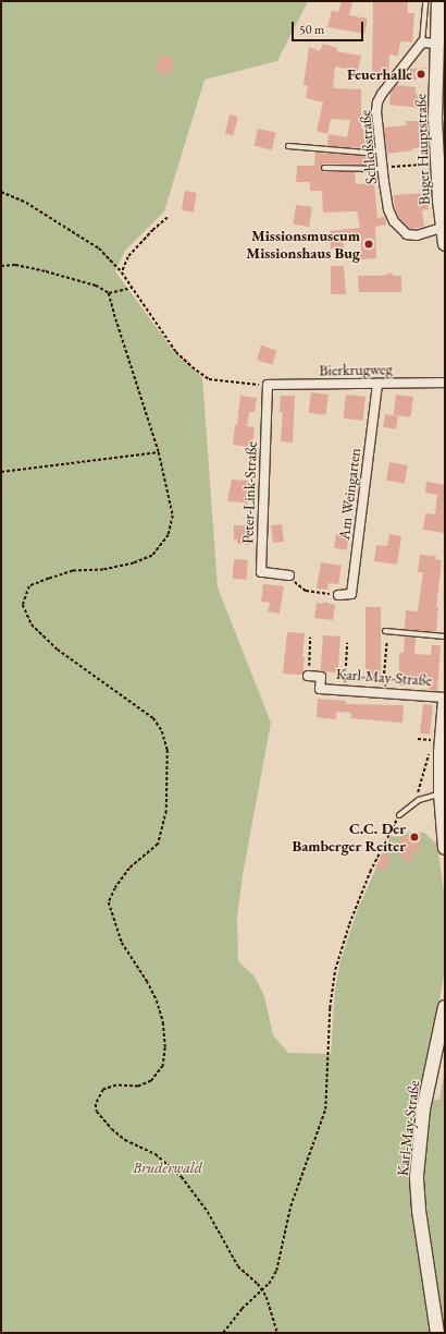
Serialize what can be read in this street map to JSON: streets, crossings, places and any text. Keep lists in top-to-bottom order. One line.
{"streets":{"street":["Schloßstraße","Buger Hauptstraße","Bierkrugweg","Peter-Link-Straße","Am Weingarten","Karl-May-Straße"]},"crossings":[["Schloßstraße","Buger Hauptstraße"],["Bierkrugweg","Peter-Link-Straße"],["Bierkrugweg","Am Weingarten"]],"parks":["Bruderwald"],"places":["Feuerhalle","Missionsmuseum Missionshaus Bug","C.C. Der Bamberger Reiter"],"scale_bar":"50 m"}
